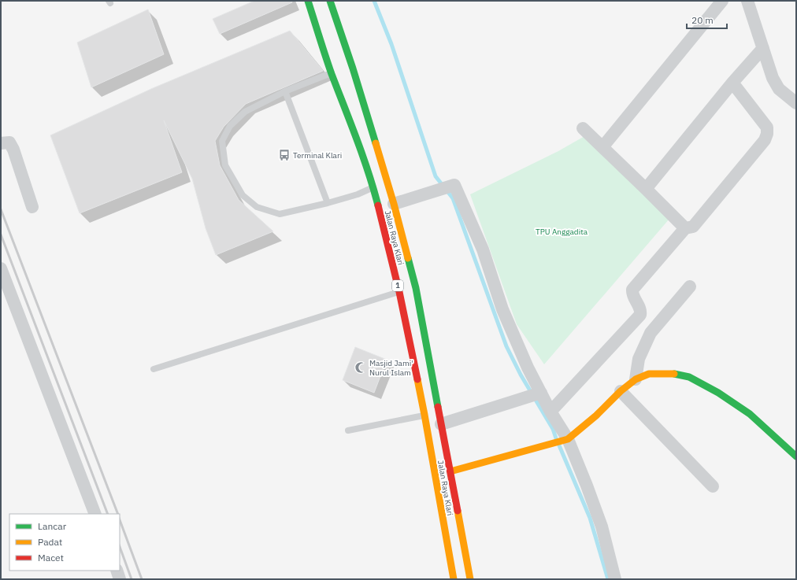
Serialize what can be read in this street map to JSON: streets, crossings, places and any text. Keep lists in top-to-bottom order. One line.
{"streets":{"main road":["Jalan Raya Klari","1"]},"parks":["TPU Anggadita"],"places":{"bus stop":["Terminal Klari"],"mosque":["Masjid Jami' Nurul Islam"]},"legend":["Lancar","Padat","Macet"],"scale_bar":"20 m"}
